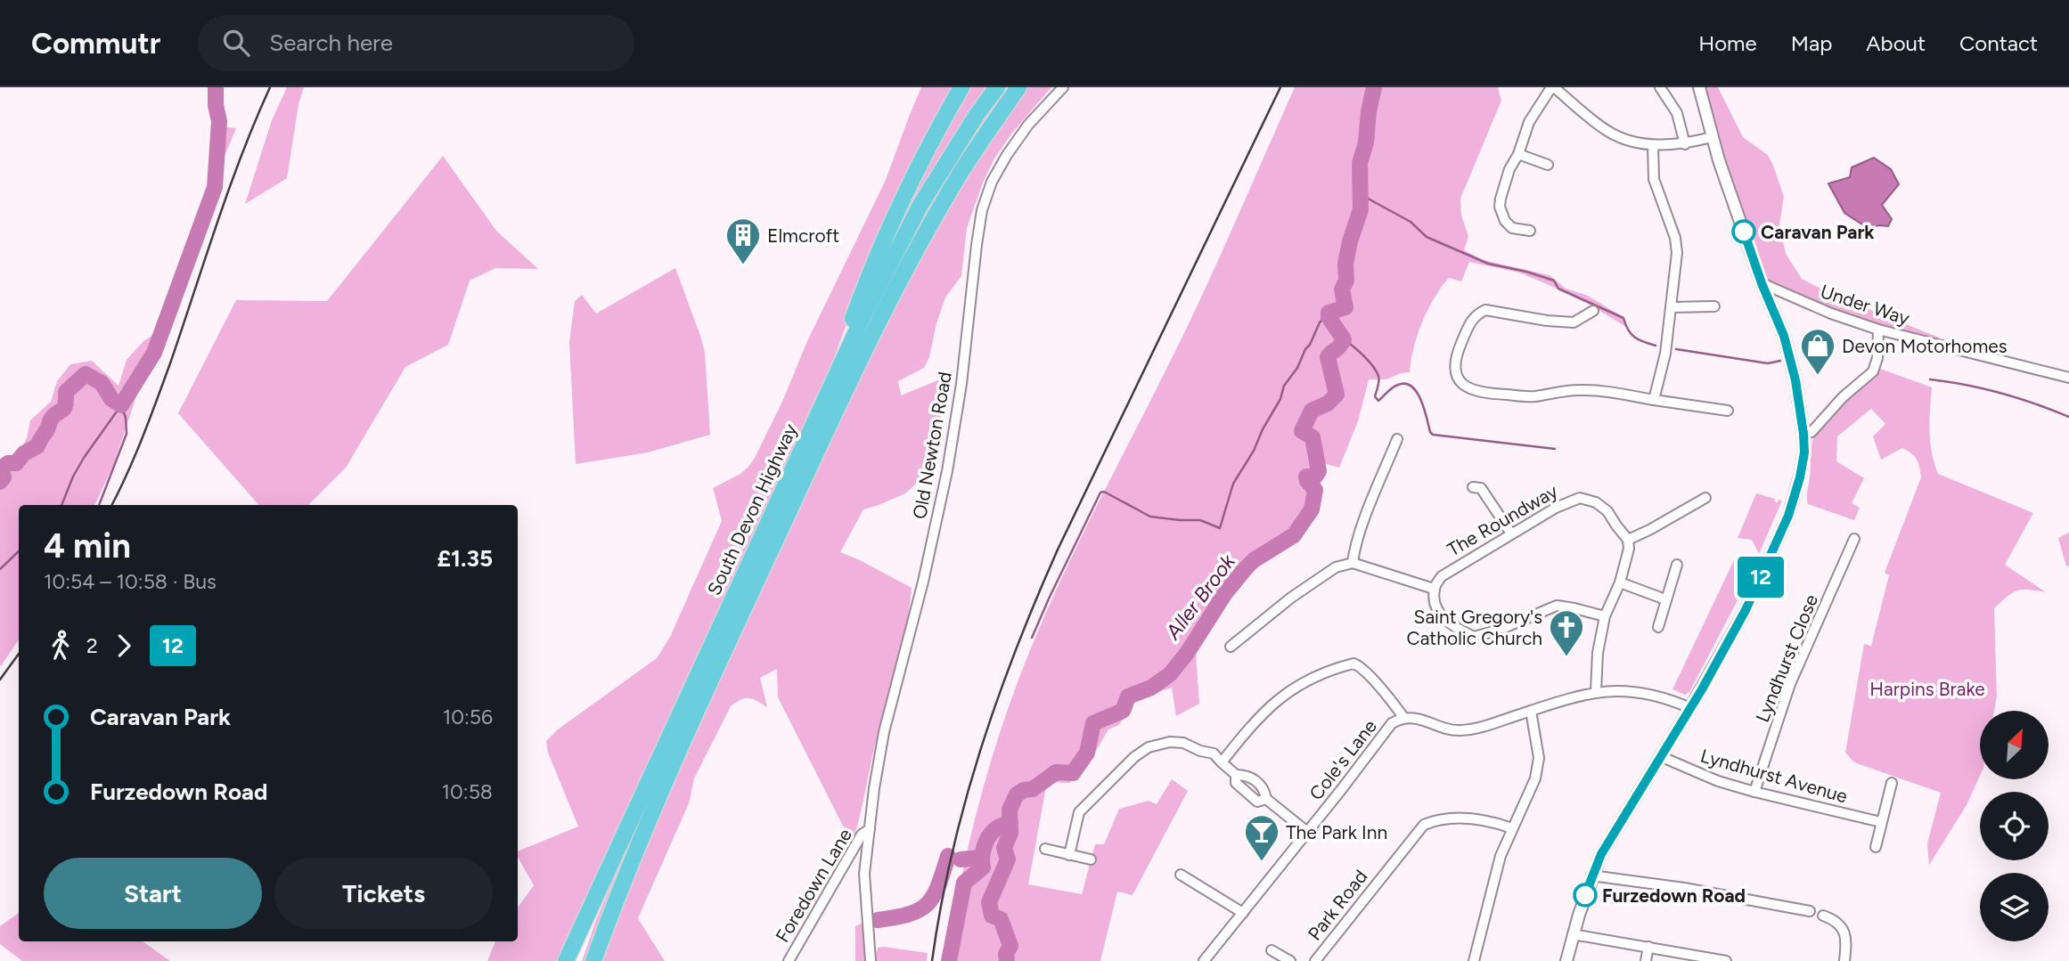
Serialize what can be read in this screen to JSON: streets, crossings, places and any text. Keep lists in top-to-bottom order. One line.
{"streets":{"highway":["South Devon Highway"],"street":["Under Way","Old Newton Road","The Roundway","Lyndhurst Close","Cole's Lane","Lyndhurst Avenue","Foredown Lane","Park Road"]},"crossings":[["Old Newton Road","Foredown Lane"],["Lyndhurst Close","Lyndhurst Avenue"]],"water":["Aller Brook"],"parks":["Harpins Brake"],"places":{"other":["Caravan Park","Furzedown Road"],"building":["Elmcroft"],"shop":["Devon Motorhomes"],"church":["Saint Gregory's Catholic Church"],"bar":["The Park Inn"]},"lines":["bus line 12"],"north":"top right","page":{"header":"Commutr","search":"Search here","nav":["Home","Map","About","Contact"],"on_map":"12","heading":["4 min","10:54 – 10:58 · Bus","£1.35"],"legs":["2","12"],"list":[{"name":"Caravan Park","value":"10:56"},{"name":"Furzedown Road","value":"10:58"}],"buttons":["Start","Tickets"]}}
